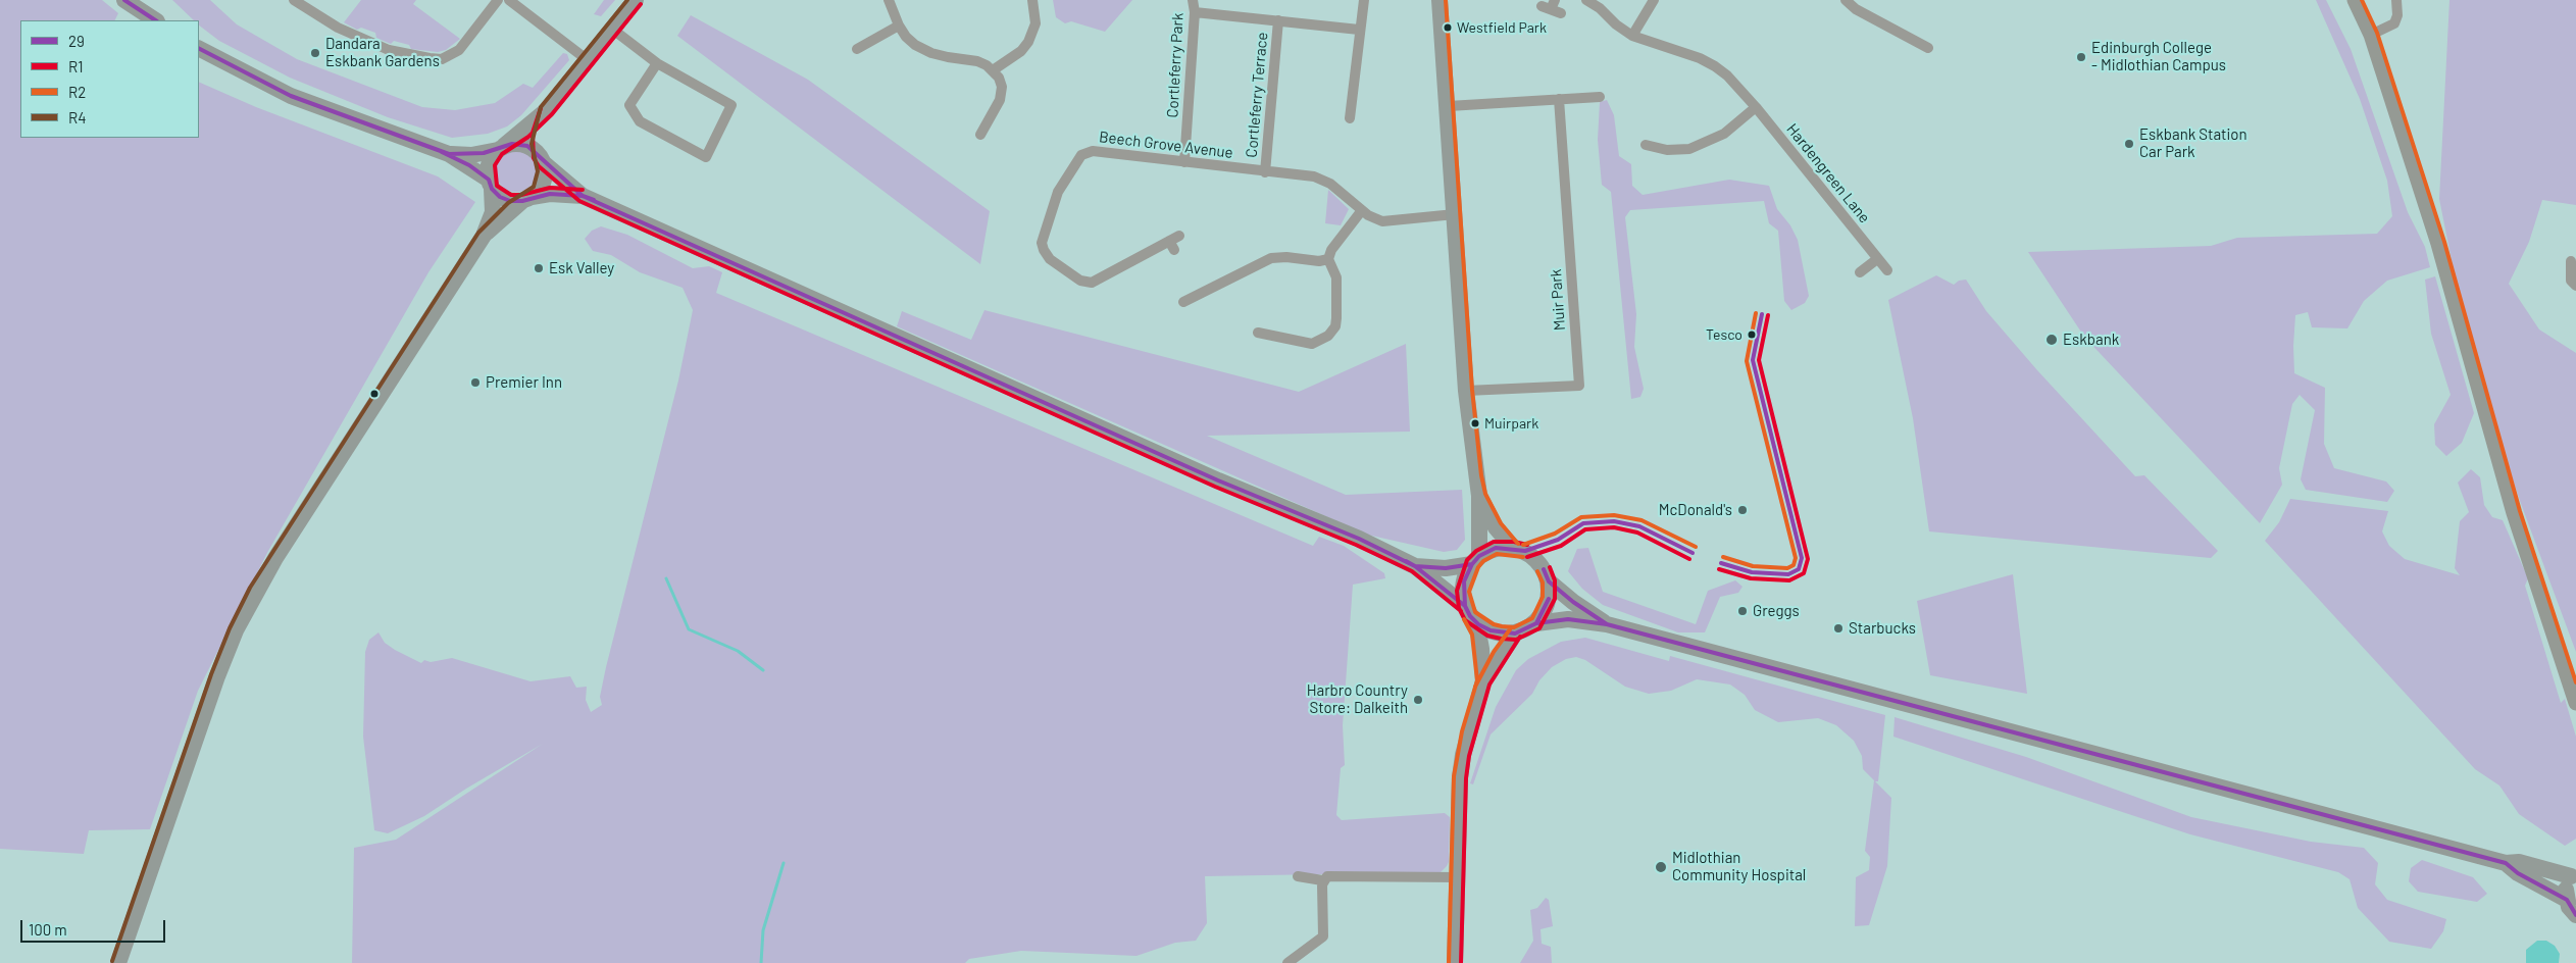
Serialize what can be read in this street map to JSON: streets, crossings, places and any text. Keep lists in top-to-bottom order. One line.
{"streets":{"street":["Cortleferry Park","Cortleferry Terrace","Beech Grove Avenue","Hardengreen Lane","Muir Park"]},"crossings":[["Cortleferry Park","Beech Grove Avenue"],["Cortleferry Terrace","Beech Grove Avenue"]],"places":["Westfield Park","Dandara Eskbank Gardens","Edinburgh College - Midlothian Campus","Eskbank Station Car Park","Esk Valley","Tesco","Eskbank","Premier Inn","Muirpark","McDonald's","Greggs","Starbucks","Harbro Country Store: Dalkeith","Midlothian Community Hospital"],"lines":["transit line 29","transit line R2","transit line R4","transit line R1"],"legend":["29","R1","R2","R4"],"scale_bar":"100 m"}
